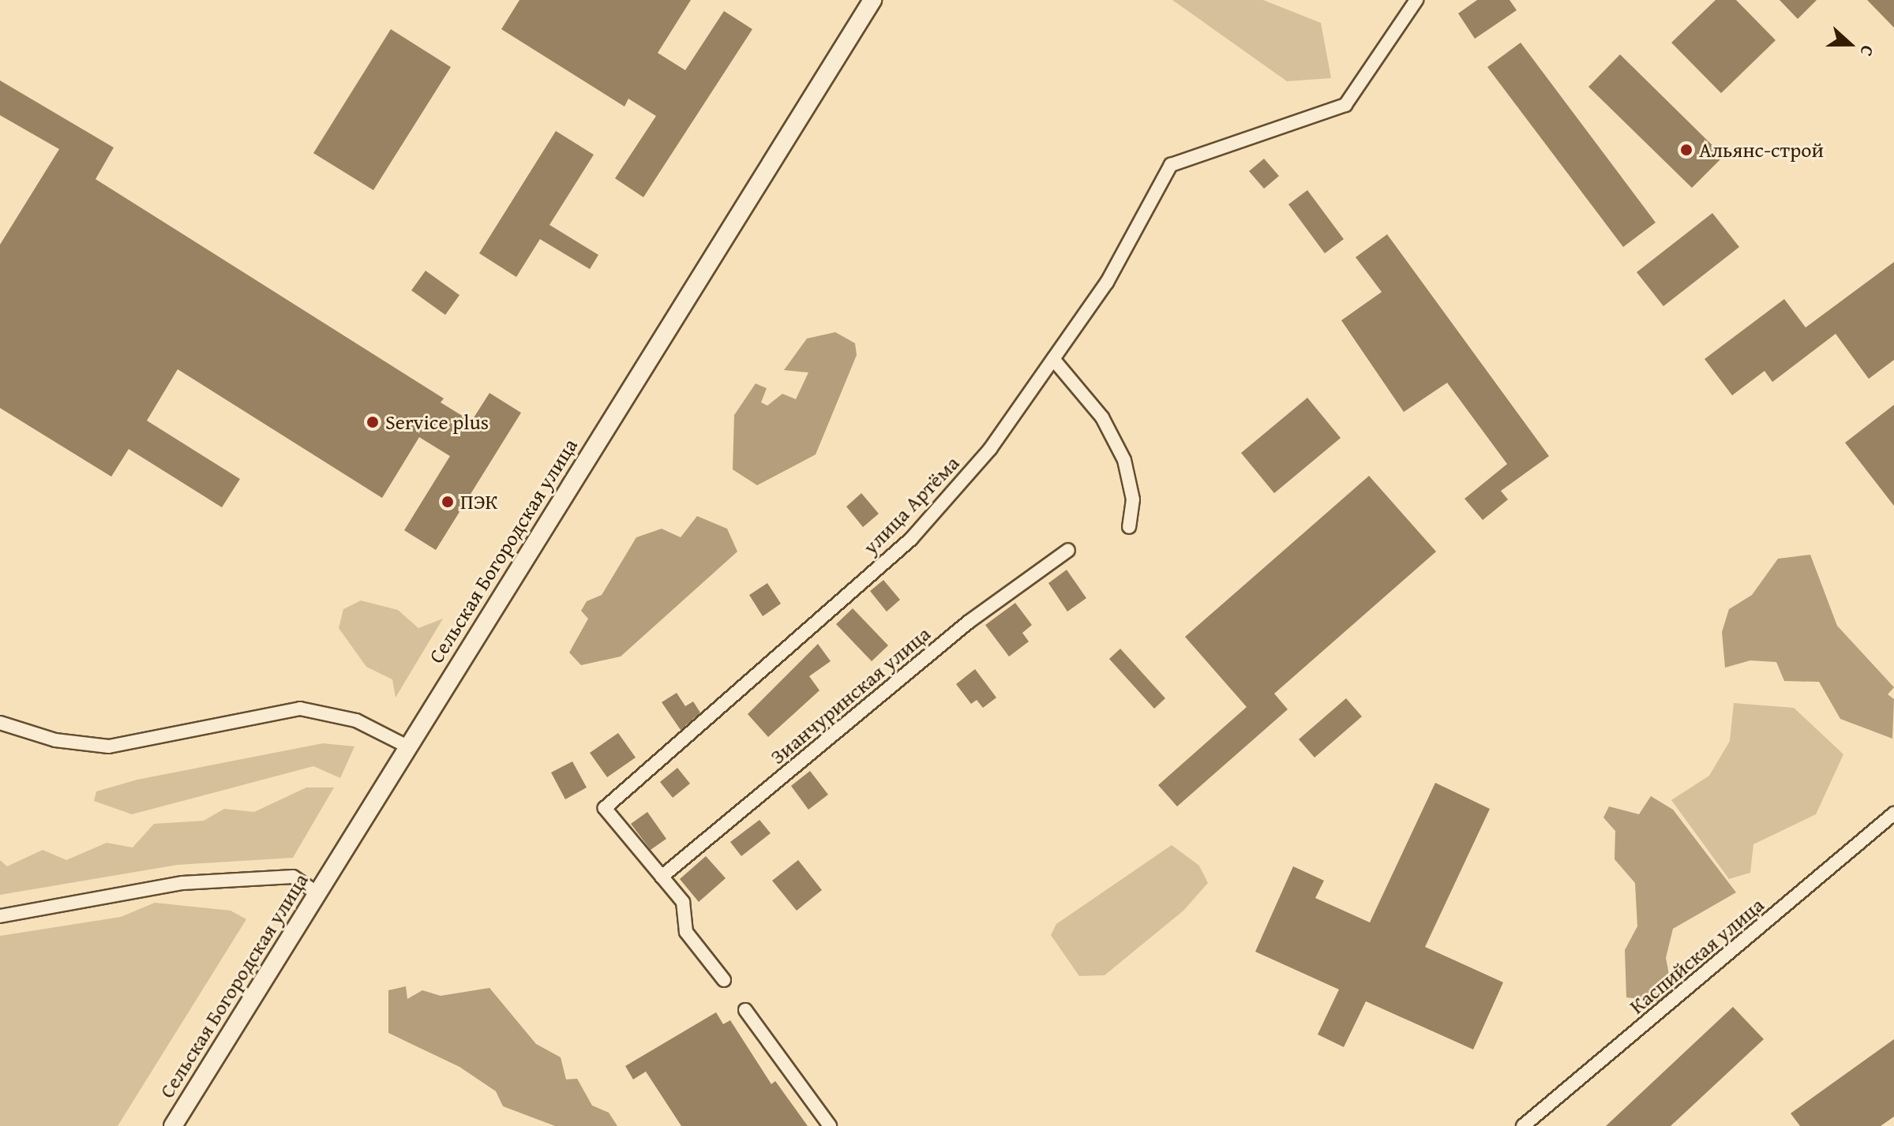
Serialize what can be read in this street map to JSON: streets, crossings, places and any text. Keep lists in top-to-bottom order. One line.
{"streets":{"main road":["Сельская Богородская улица"],"street":["улица Артёма","Зианчуринская улица","Каспийская улица"]},"crossings":[["улица Артёма","Зианчуринская улица"]],"places":["Альянс-строй","Service plus","ПЭК"],"north":"right"}
